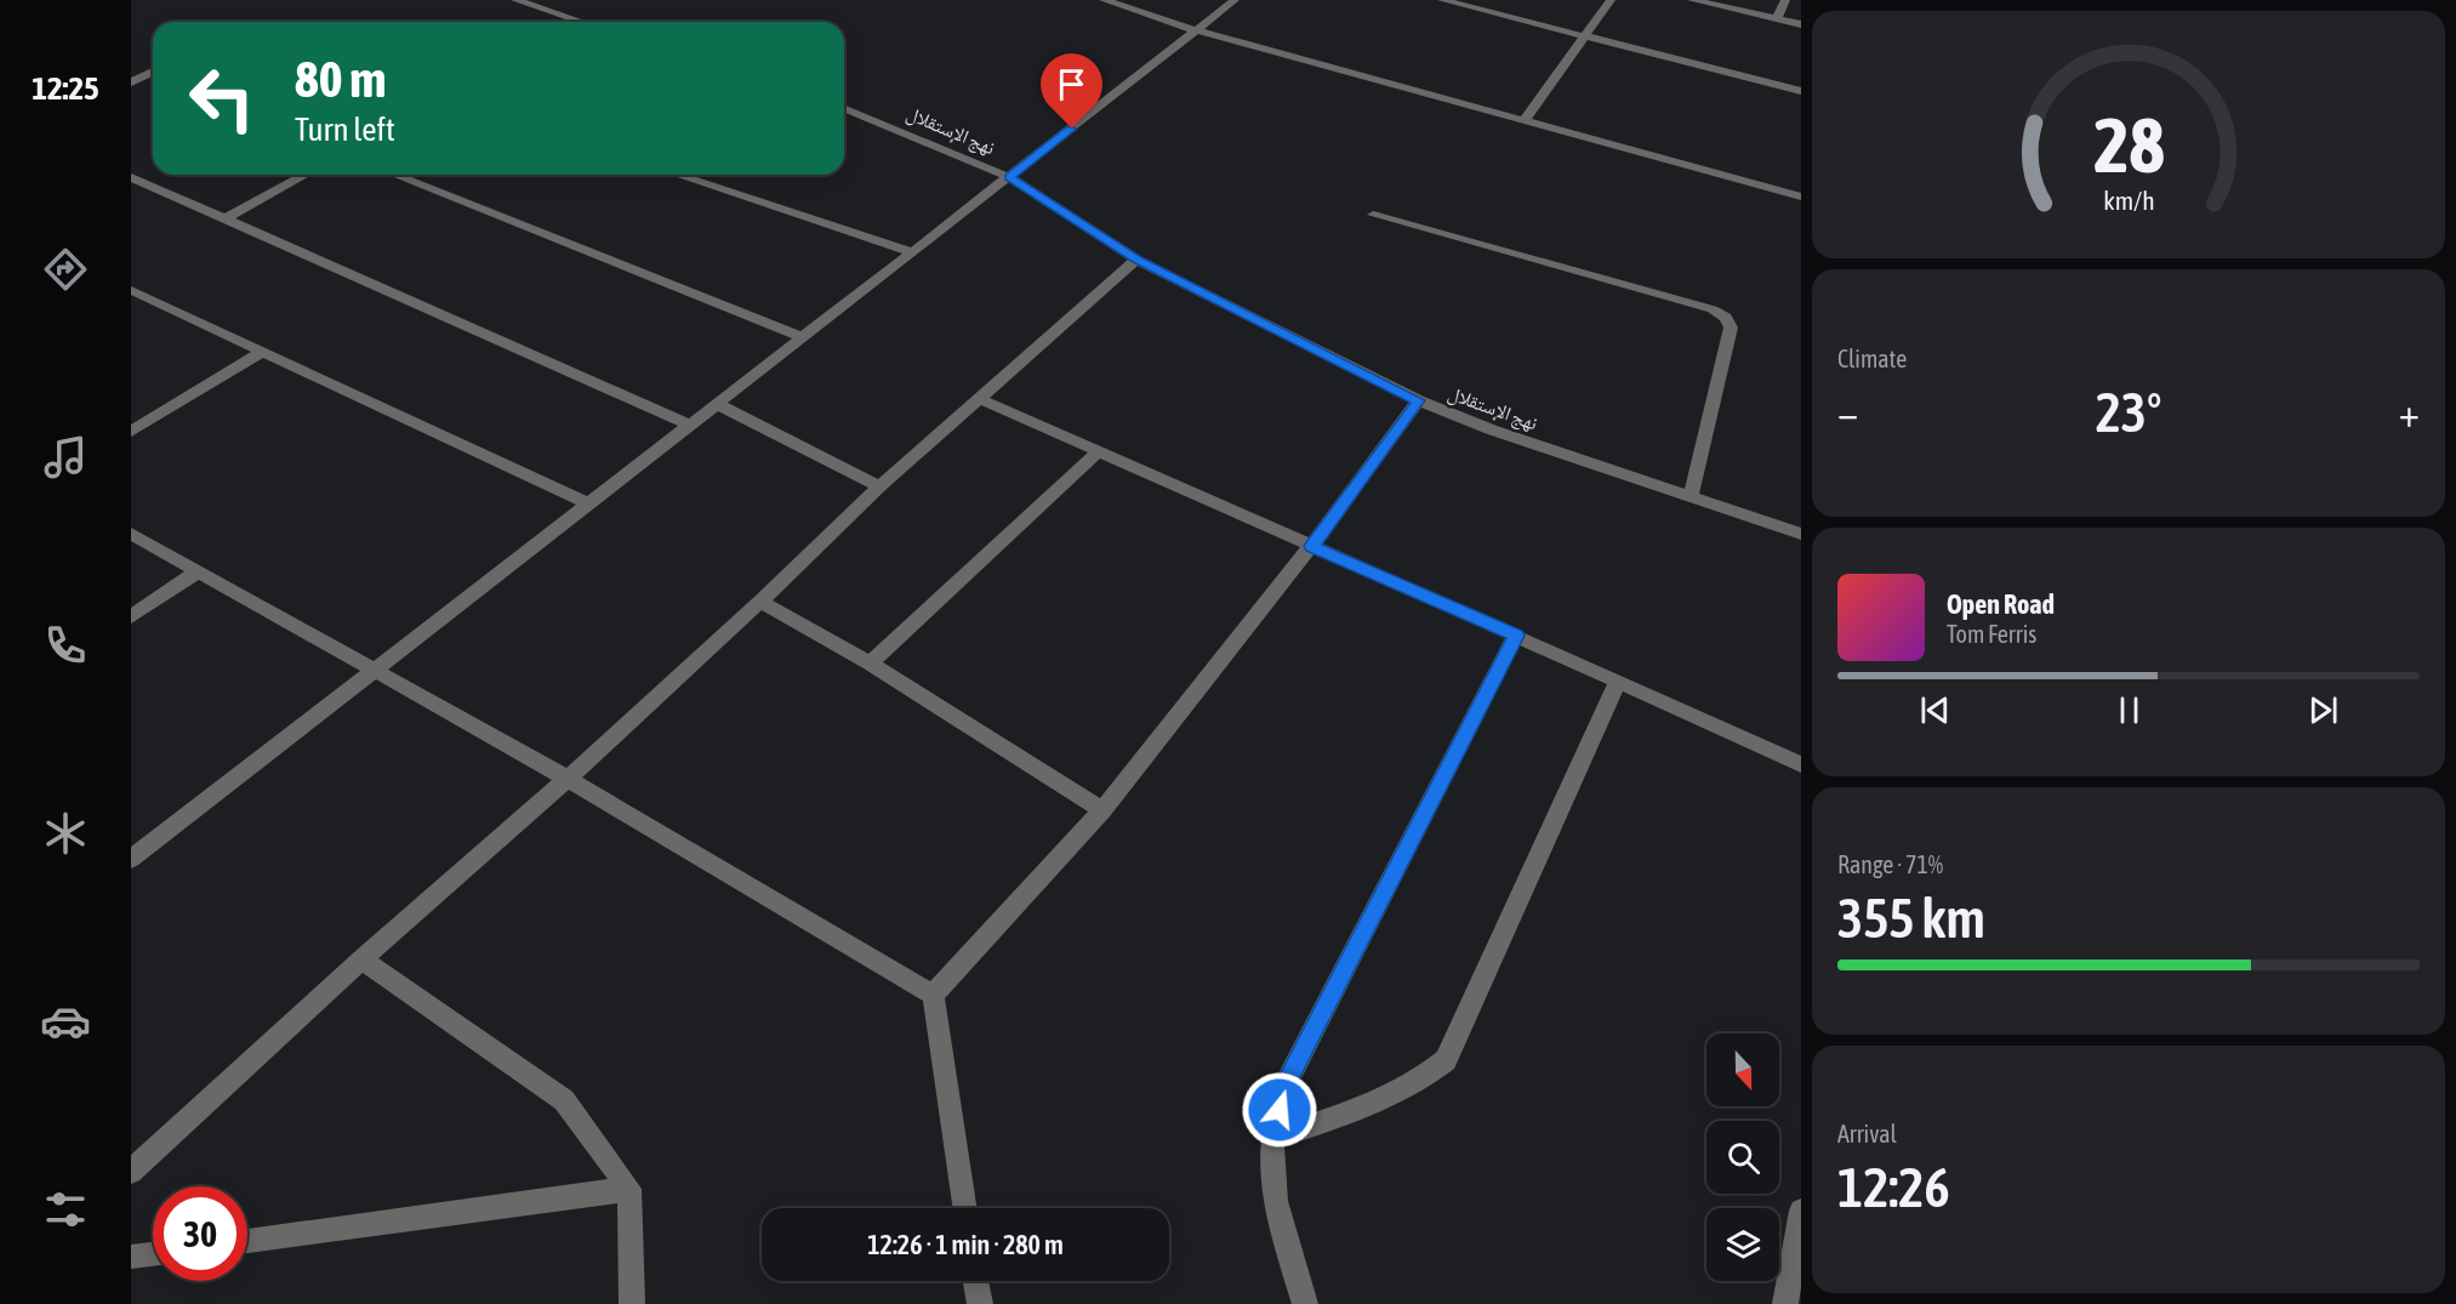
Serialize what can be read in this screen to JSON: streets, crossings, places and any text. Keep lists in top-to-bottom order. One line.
{"streets":{"street":["نهج الإستقلال"]},"north":"bottom","page":{"tabs":"12:25","turn":["80 m","Turn left"],"tile":["Climate",["Range · 71%","355 km"],["Arrival","12:26"]],"heat":["−","23°","+"],"song":["Open Road","Tom Ferris"],"limit":"30","trip":"12:26 · 1 min · 280 m","gauge":["28","km/h"]}}
